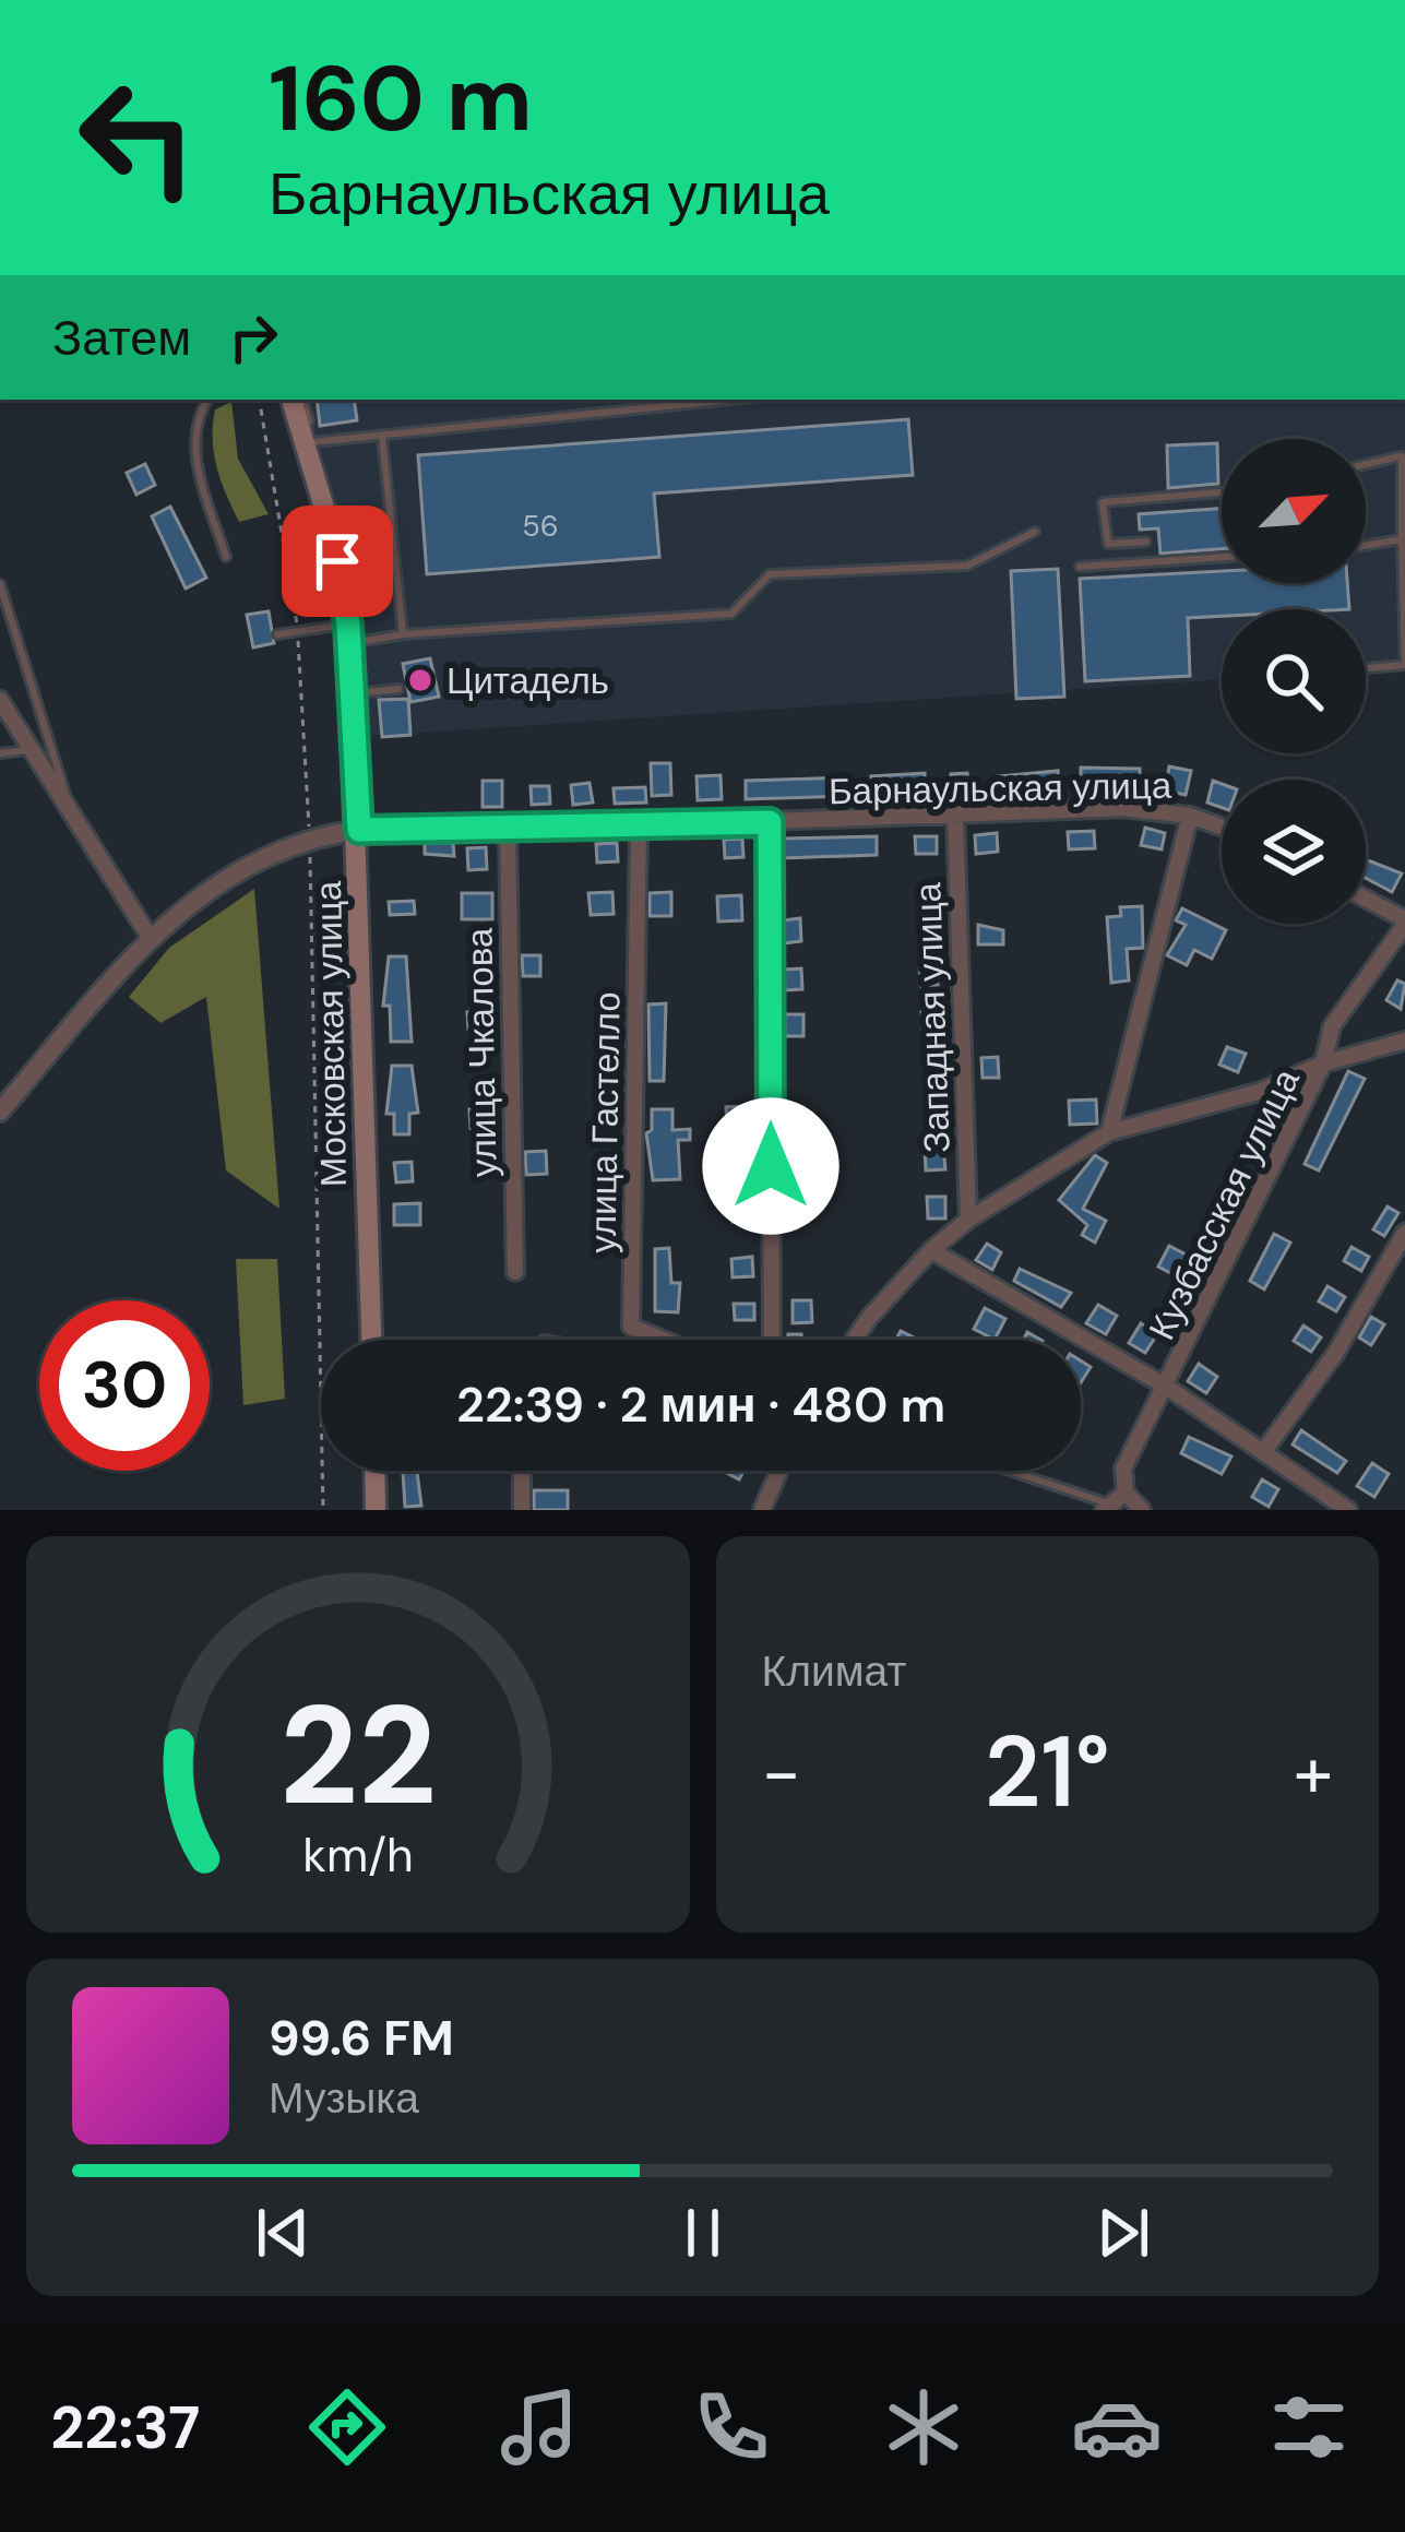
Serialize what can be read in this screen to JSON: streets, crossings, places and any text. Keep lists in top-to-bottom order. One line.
{"streets":{"main road":["Московская улица"],"street":["Барнаульская улица","Западная улица","улица Чкалова","улица Гастелло","Кузбасская улица"]},"crossings":[["Барнаульская улица","Западная улица"],["Барнаульская улица","Московская улица"],["Барнаульская улица","улица Чкалова"],["Барнаульская улица","улица Гастелло"]],"places":["Цитадель"],"house_numbers":["56"],"north":"top right","page":{"turn":["160 m","Барнаульская улица"],"then":"Затем","limit":"30","trip":"22:39 · 2 мин · 480 m","tile":"Климат","heat":["−","21°","+"],"song":["99.6 FM","Музыка"],"tabs":"22:37","gauge":["22","km/h"]}}
